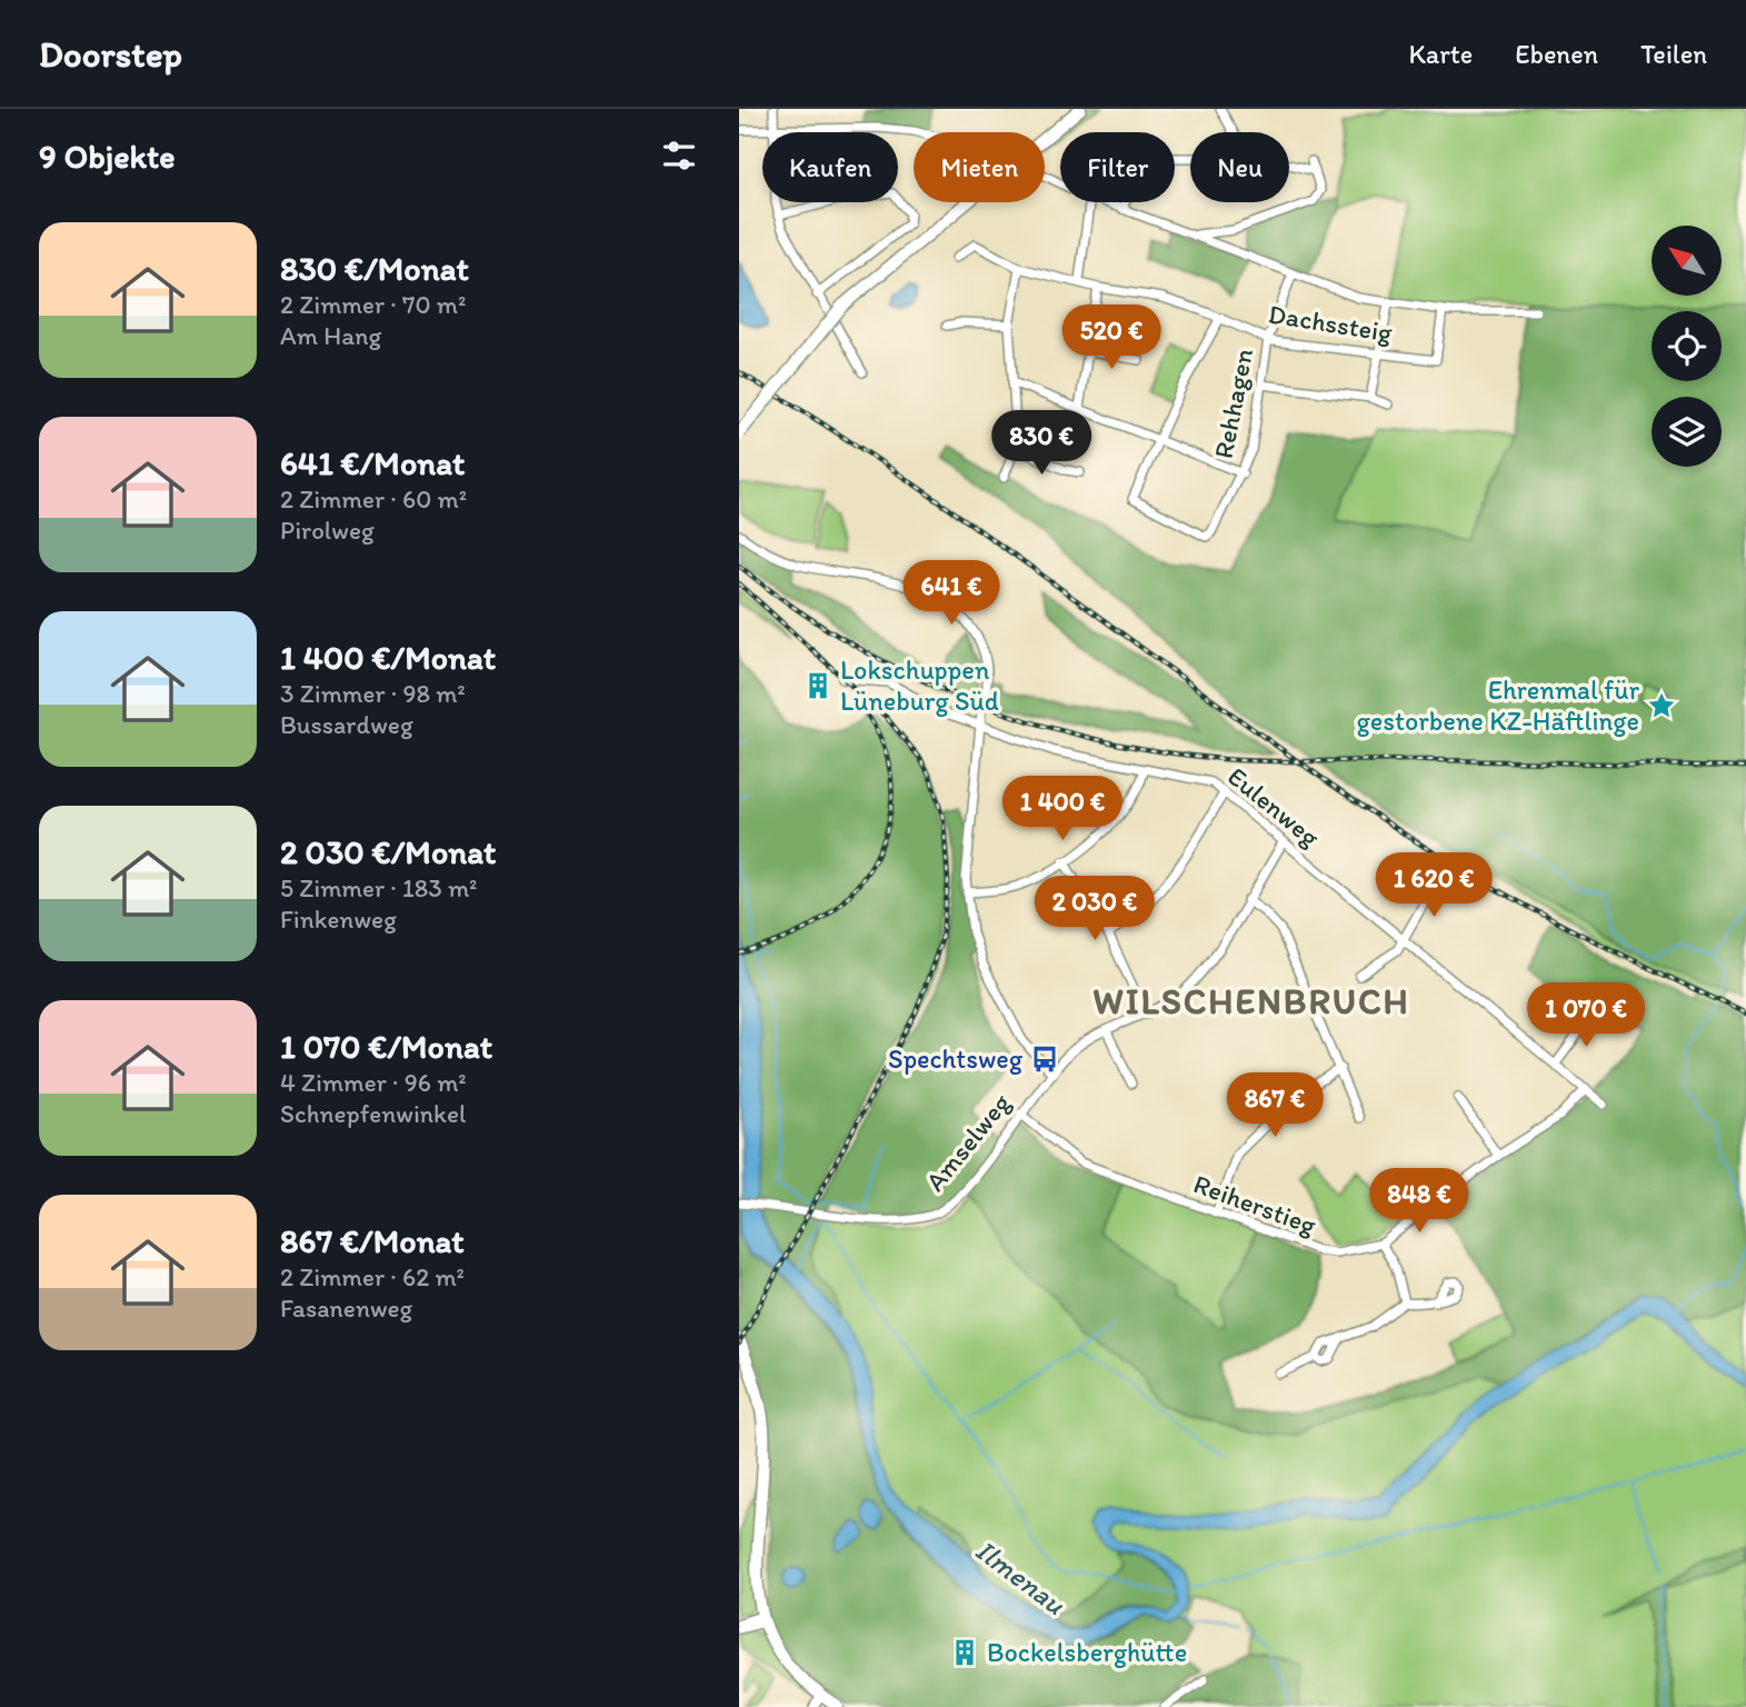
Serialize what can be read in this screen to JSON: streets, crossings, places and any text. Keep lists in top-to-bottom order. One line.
{"streets":{"street":["Dachssteig","Rehhagen","Eulenweg","Amselweg","Reiherstieg"]},"crossings":[["Dachssteig","Rehhagen"],["Eulenweg","Amselweg"],["Eulenweg","Reiherstieg"],["Amselweg","Reiherstieg"]],"districts":["WILSCHENBRUCH"],"water":["Ilmenau"],"places":{"building":["Lokschuppen Lüneburg Süd","Bockelsberghütte"],"place":["Ehrenmal für gestorbene KZ-Häftlinge"],"bus stop":["Spechtsweg"]},"north":"top left","page":{"header":"Doorstep","nav":["Karte","Ebenen","Teilen"],"heading":"9 Objekte","chip":["Kaufen","Mieten","Filter","Neu"],"list":[{"name":"830 €/Monat","note":"2 Zimmer · 70 m² · Am Hang"},{"name":"641 €/Monat","note":"2 Zimmer · 60 m² · Pirolweg"},{"name":"1 400 €/Monat","note":"3 Zimmer · 98 m² · Bussardweg"},{"name":"2 030 €/Monat","note":"5 Zimmer · 183 m² · Finkenweg"},{"name":"1 070 €/Monat","note":"4 Zimmer · 96 m² · Schnepfenwinkel"},{"name":"867 €/Monat","note":"2 Zimmer · 62 m² · Fasanenweg"}],"price":["520 €","830 €","641 €","1 400 €","1 620 €","2 030 €","1 070 €","867 €","848 €"]}}
